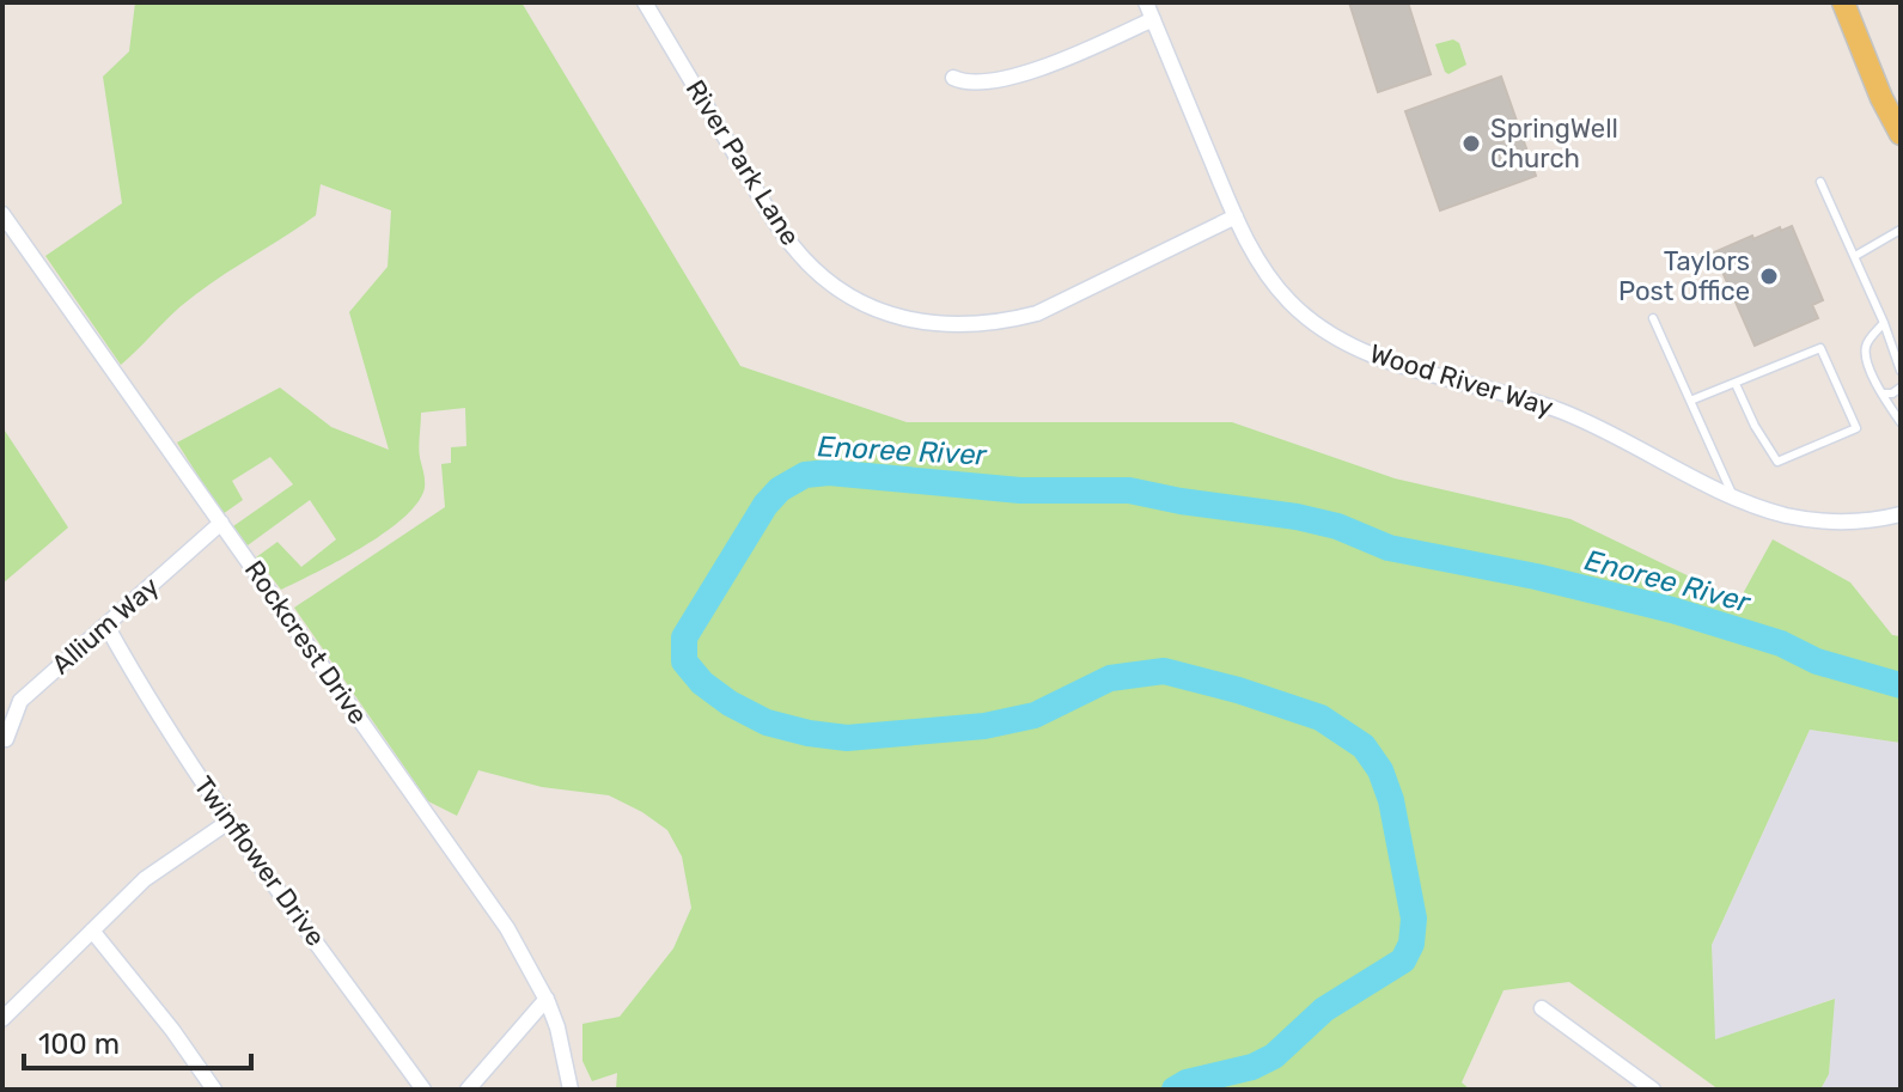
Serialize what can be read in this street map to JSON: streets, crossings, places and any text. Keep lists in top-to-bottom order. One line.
{"streets":{"street":["River Park Lane","Wood River Way","Allium Way","Rockcrest Drive","Twinflower Drive"]},"crossings":[["River Park Lane","Wood River Way"],["Allium Way","Rockcrest Drive"],["Allium Way","Twinflower Drive"]],"water":["Enoree River"],"places":["SpringWell Church","Taylors Post Office"],"scale_bar":"100 m"}
